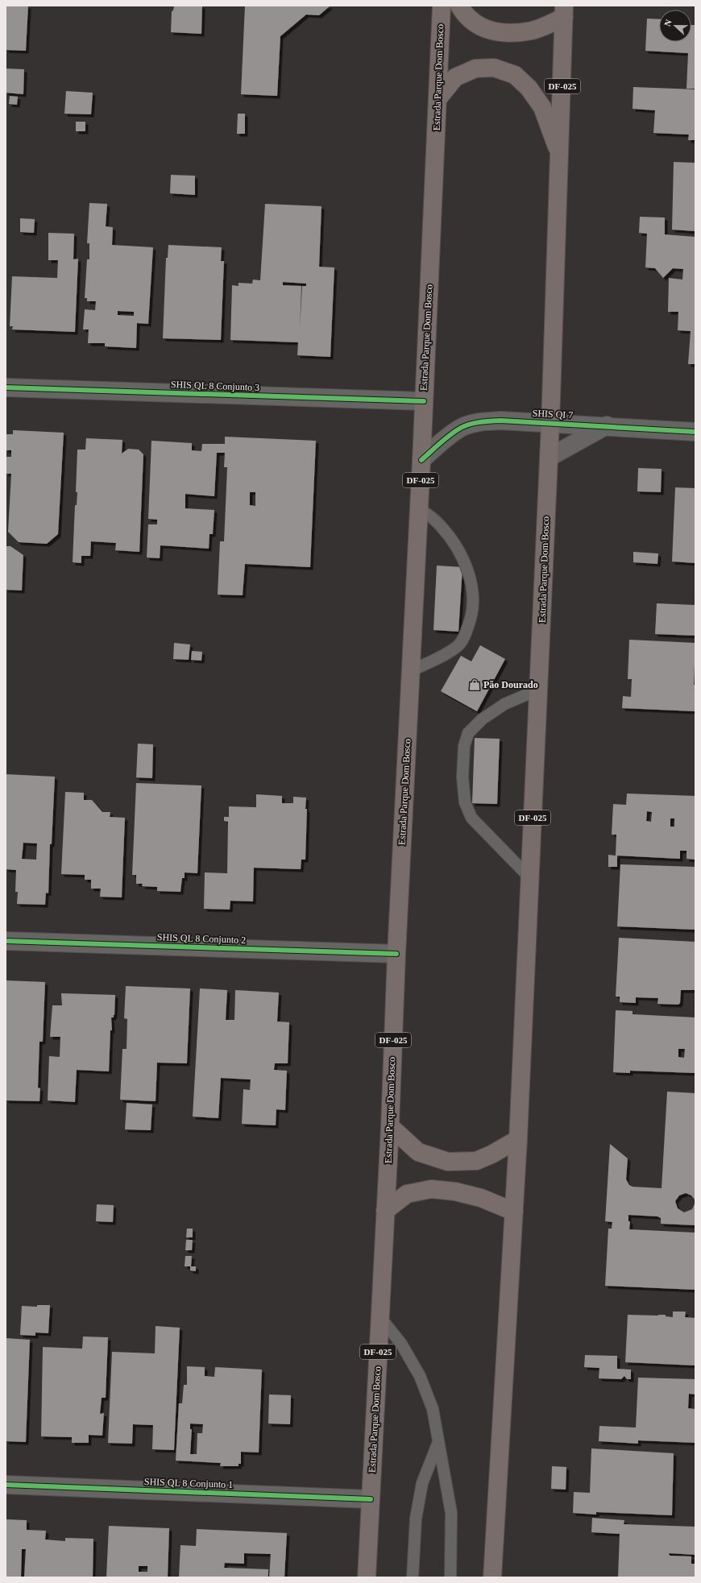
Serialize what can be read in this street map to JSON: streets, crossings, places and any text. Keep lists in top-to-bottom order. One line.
{"streets":{"main road":["Estrada Parque Dom Bosco","DF-025"],"street":["SHIS QL 8 Conjunto 3","SHIS QI 7","SHIS QL 8 Conjunto 2","SHIS QL 8 Conjunto 1"]},"crossings":[["Estrada Parque Dom Bosco","SHIS QL 8 Conjunto 3"],["Estrada Parque Dom Bosco","SHIS QI 7"],["Estrada Parque Dom Bosco","SHIS QL 8 Conjunto 2"],["Estrada Parque Dom Bosco","SHIS QL 8 Conjunto 1"]],"places":{"shop":["Pão Dourado"]},"north":"left"}
